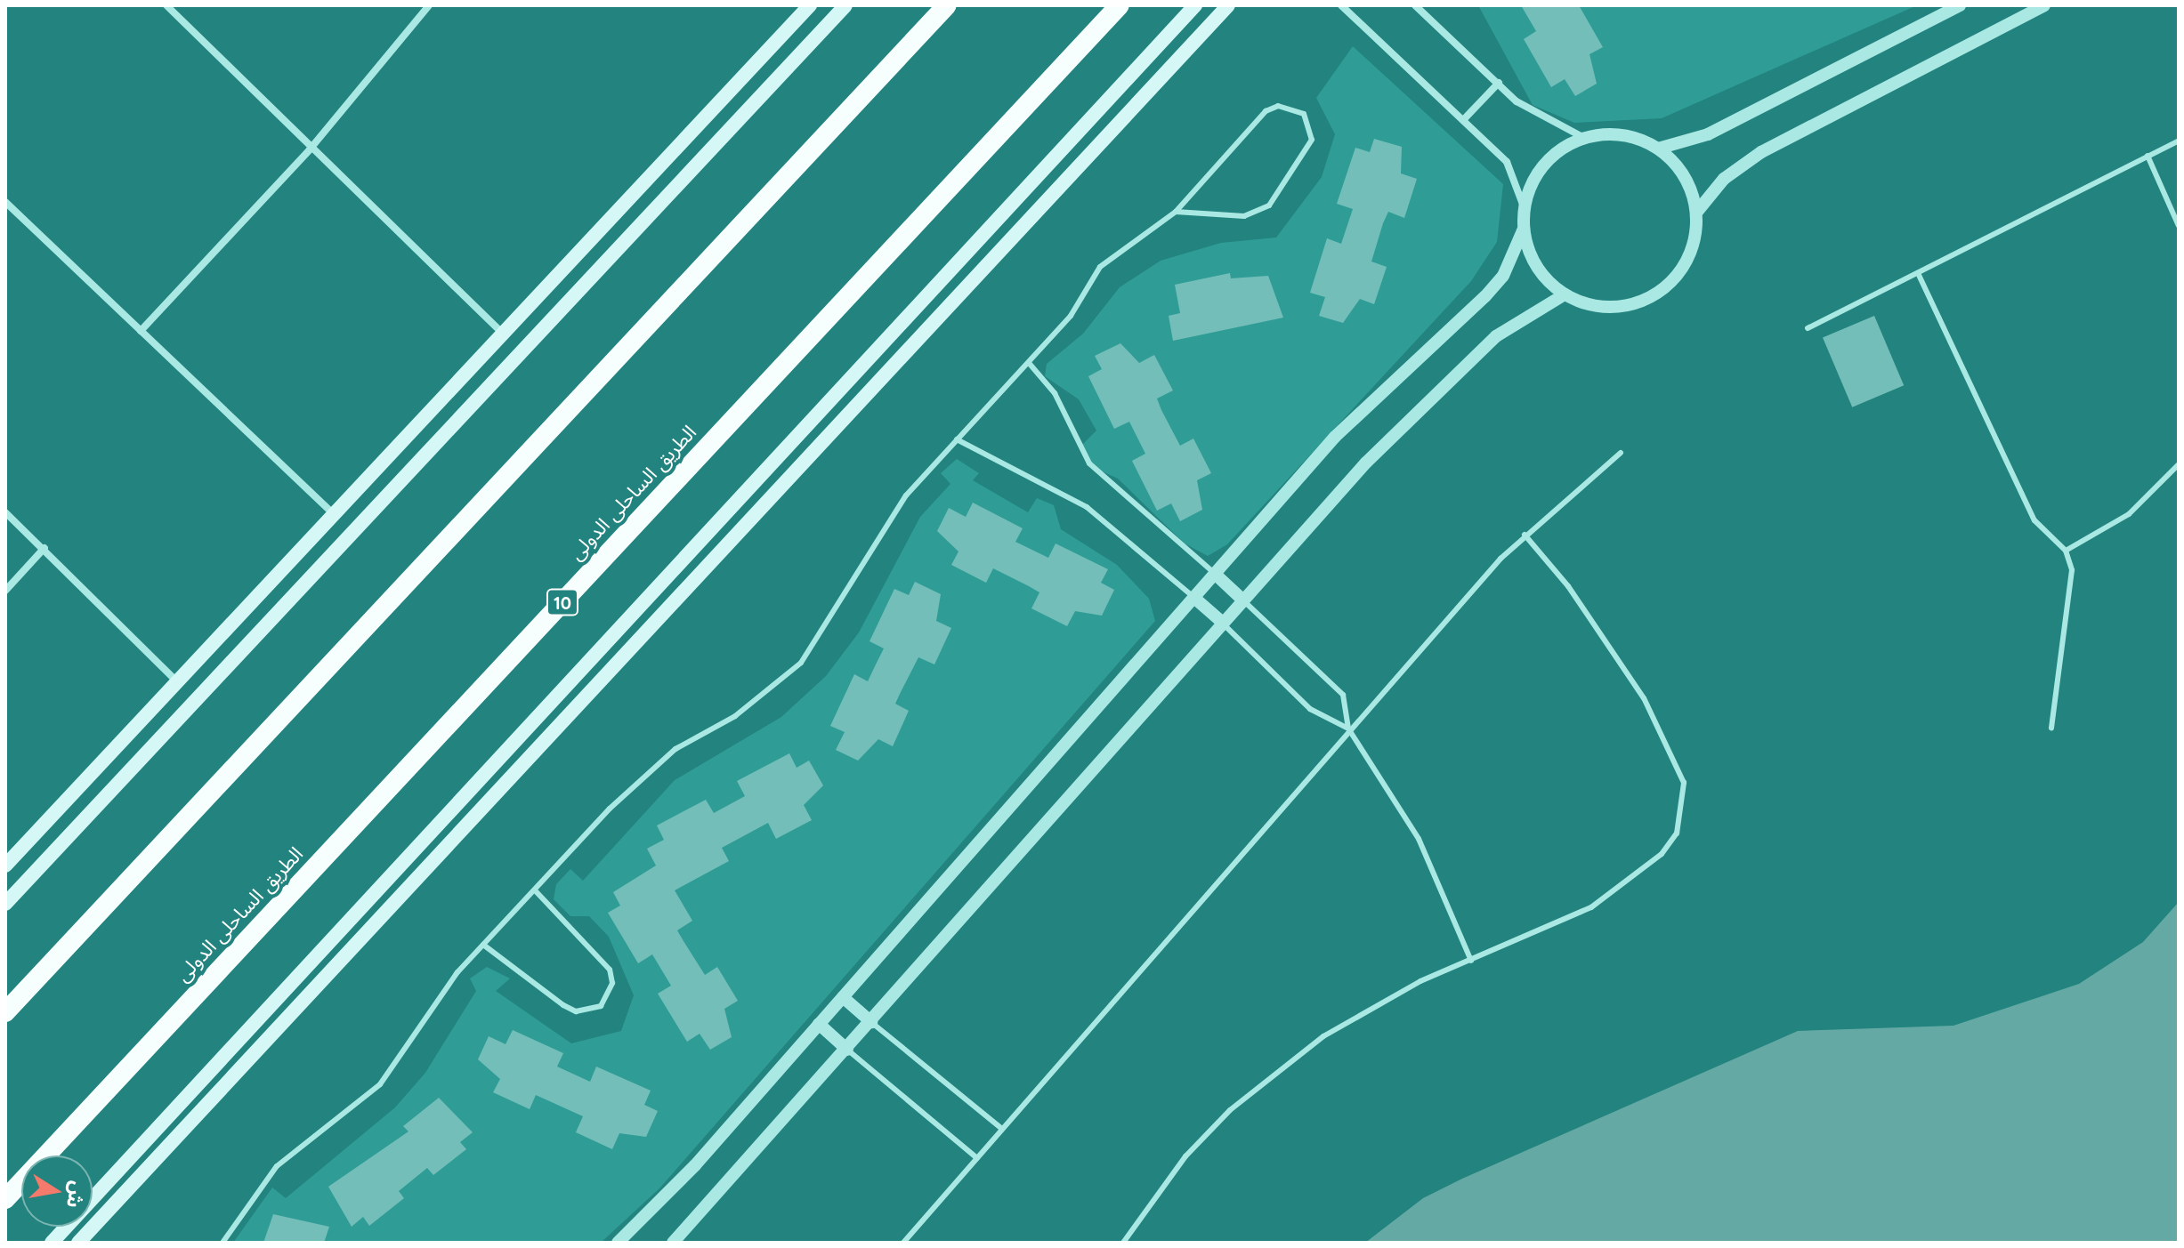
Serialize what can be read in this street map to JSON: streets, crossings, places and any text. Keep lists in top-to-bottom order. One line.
{"streets":{"highway":["الطريق الساحلى الدولى","10"]},"north":"right"}
